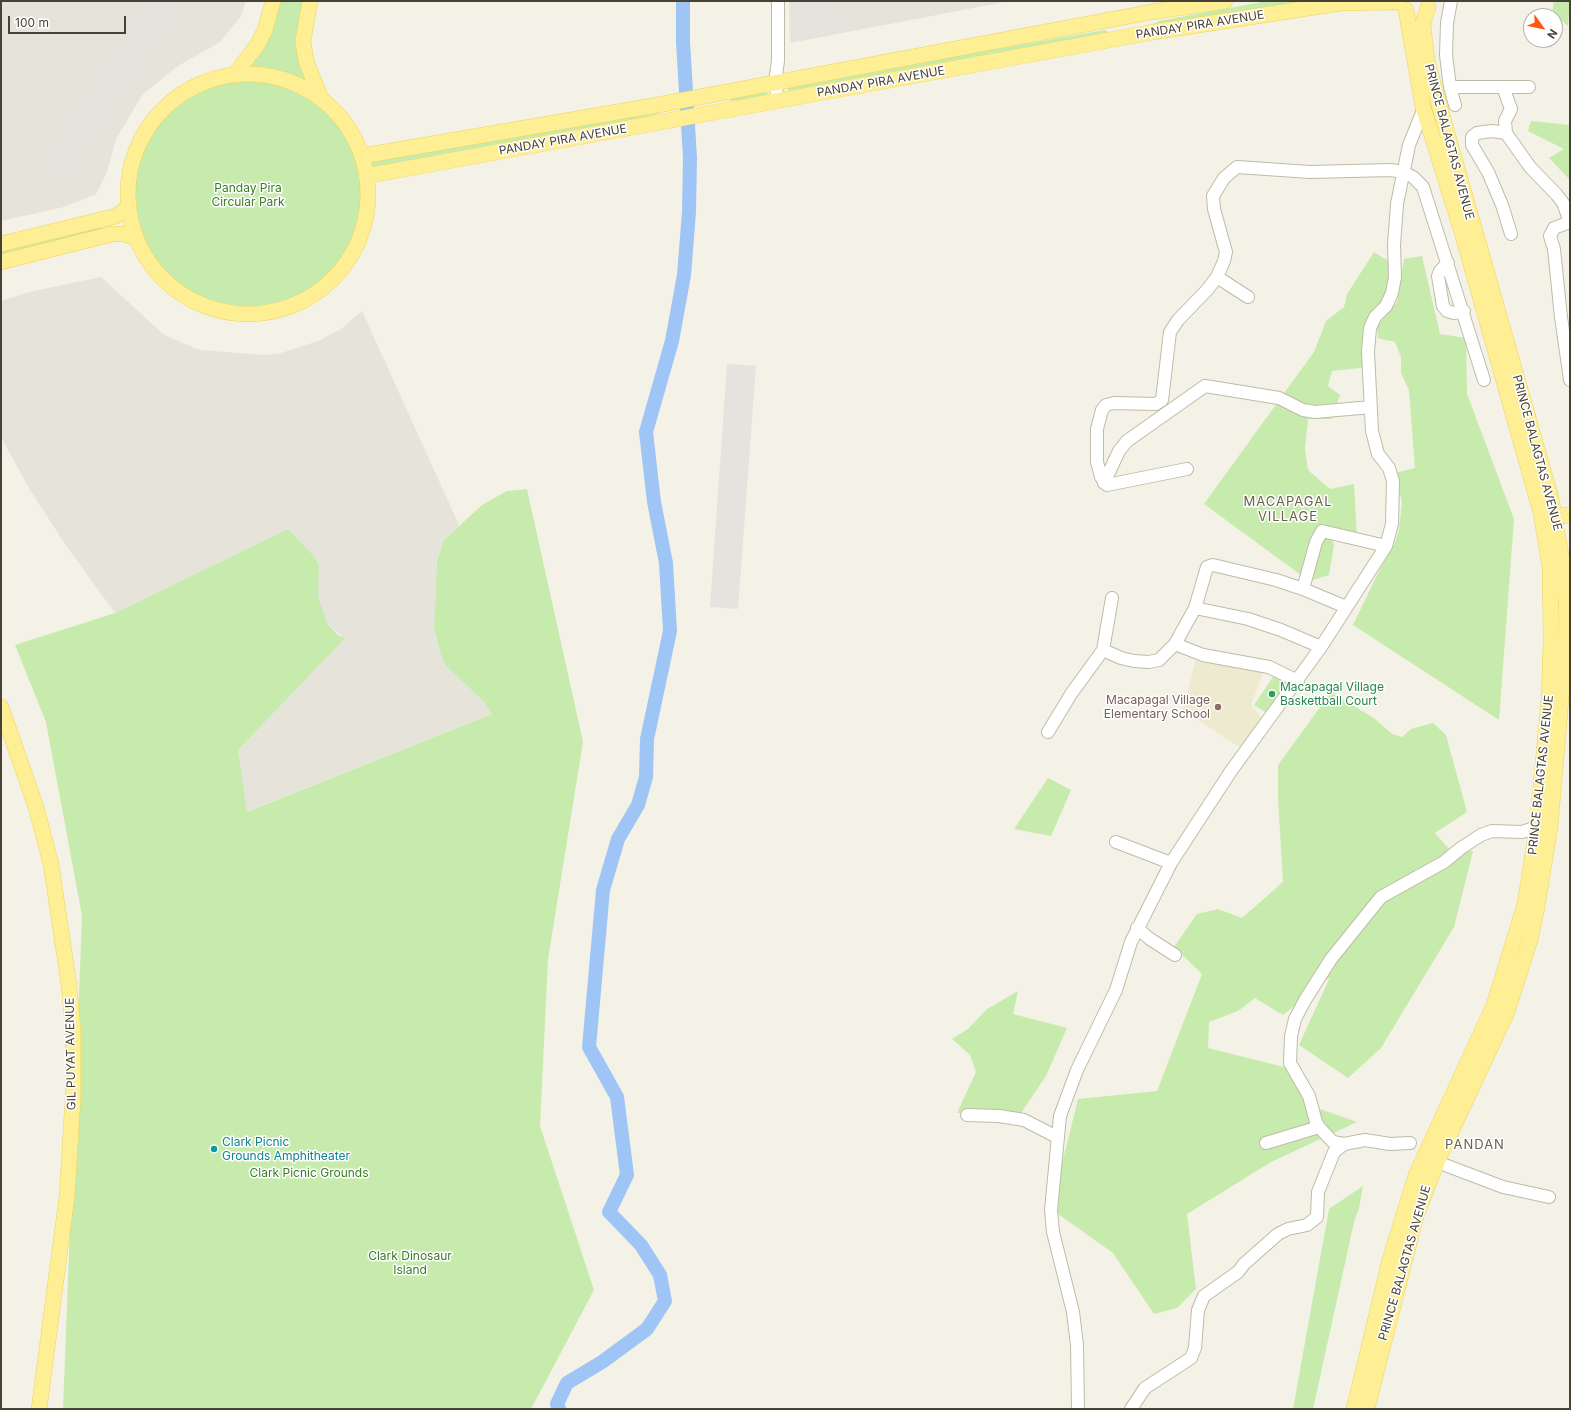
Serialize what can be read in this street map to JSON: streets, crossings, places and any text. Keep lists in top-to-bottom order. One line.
{"streets":{"main road":["PANDAY PIRA AVENUE","PRINCE BALAGTAS AVENUE","GIL PUYAT AVENUE"]},"crossings":[["PANDAY PIRA AVENUE","PRINCE BALAGTAS AVENUE"]],"districts":["MACAPAGAL VILLAGE","PANDAN"],"parks":["Panday Pira Circular Park","Clark Picnic Grounds","Clark Dinosaur Island"],"places":["Macapagal Village Baskettball Court","Macapagal Village Elementary School","Clark Picnic Grounds Amphitheater"],"scale_bar":"100 m","north":"bottom right"}
